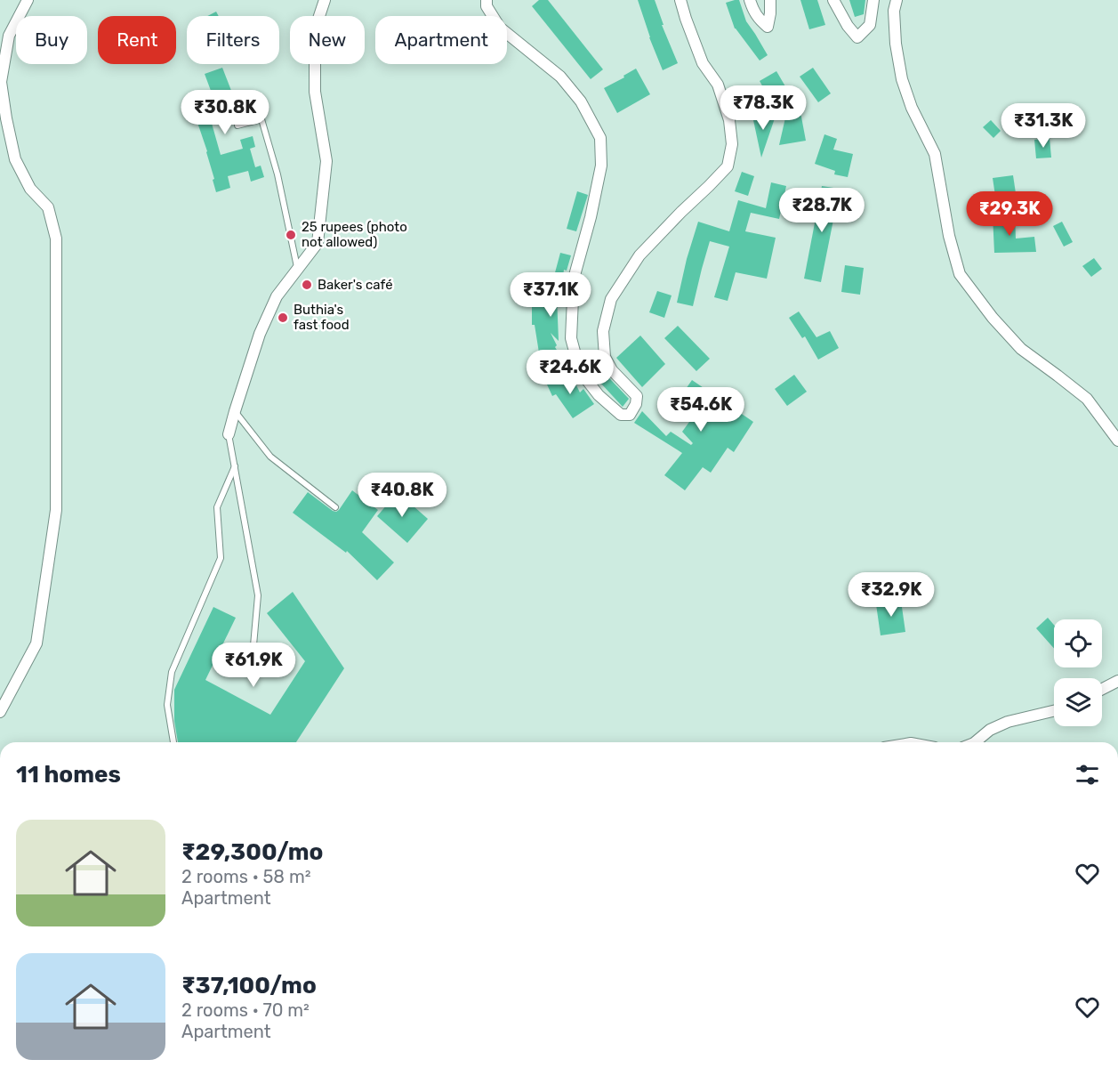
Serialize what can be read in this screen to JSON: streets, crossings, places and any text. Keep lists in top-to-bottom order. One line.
{"places":["25 rupees (photo not allowed)","Baker's café","Buthia's fast food"],"page":{"chip":["Buy","Rent","Filters","New","Apartment"],"price":["₹78.3K","₹30.8K","₹31.3K","₹28.7K","₹29.3K","₹37.1K","₹24.6K","₹54.6K","₹40.8K","₹32.9K","₹61.9K"],"heading":"11 homes","list":[{"name":"₹29,300/mo","note":"2 rooms · 58 m² · Apartment"},{"name":"₹37,100/mo","note":"2 rooms · 70 m² · Apartment"}]}}
